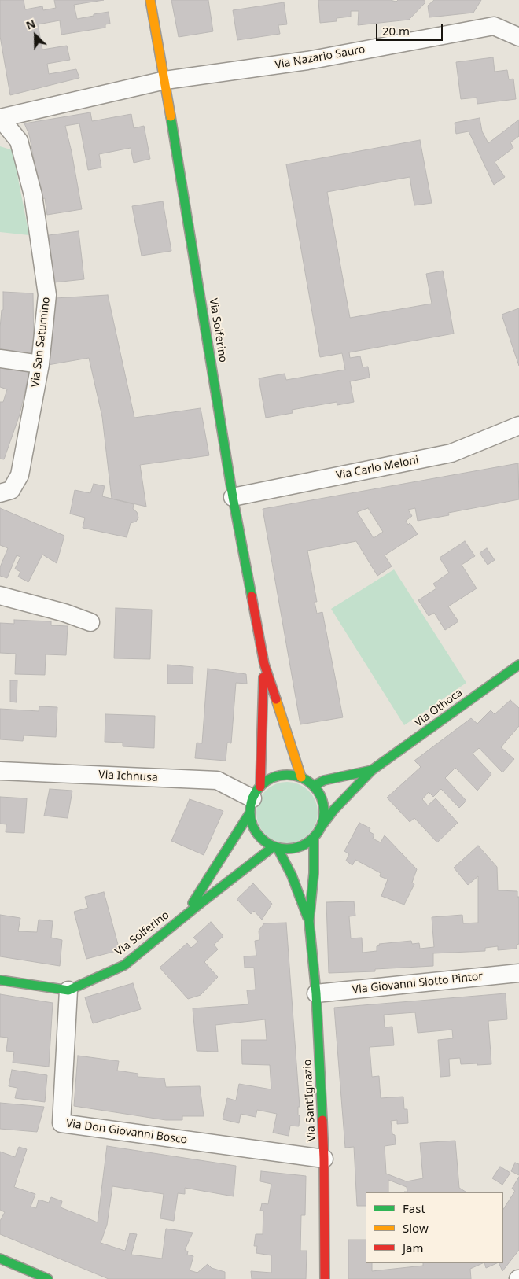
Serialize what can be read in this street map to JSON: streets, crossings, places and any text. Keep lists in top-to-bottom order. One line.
{"streets":{"main road":["Via Solferino","Via Othoca","Via Sant'Ignazio"],"street":["Via Nazario Sauro","Via San Saturnino","Via Carlo Meloni","Via Ichnusa","Via Giovanni Siotto Pintor","Via Don Giovanni Bosco"]},"crossings":[["Via Nazario Sauro","Via Solferino"],["Via Nazario Sauro","Via San Saturnino"],["Via Solferino","Via Carlo Meloni"],["Via Solferino","Via Othoca"],["Via Solferino","Via Ichnusa"],["Via Solferino","Via Sant'Ignazio"],["Via Solferino","Via Don Giovanni Bosco"],["Via Othoca","Via Ichnusa"],["Via Othoca","Via Sant'Ignazio"],["Via Ichnusa","Via Sant'Ignazio"],["Via Giovanni Siotto Pintor","Via Sant'Ignazio"],["Via Sant'Ignazio","Via Don Giovanni Bosco"]],"legend":["Fast","Slow","Jam"],"scale_bar":"20 m","north":"top left"}
